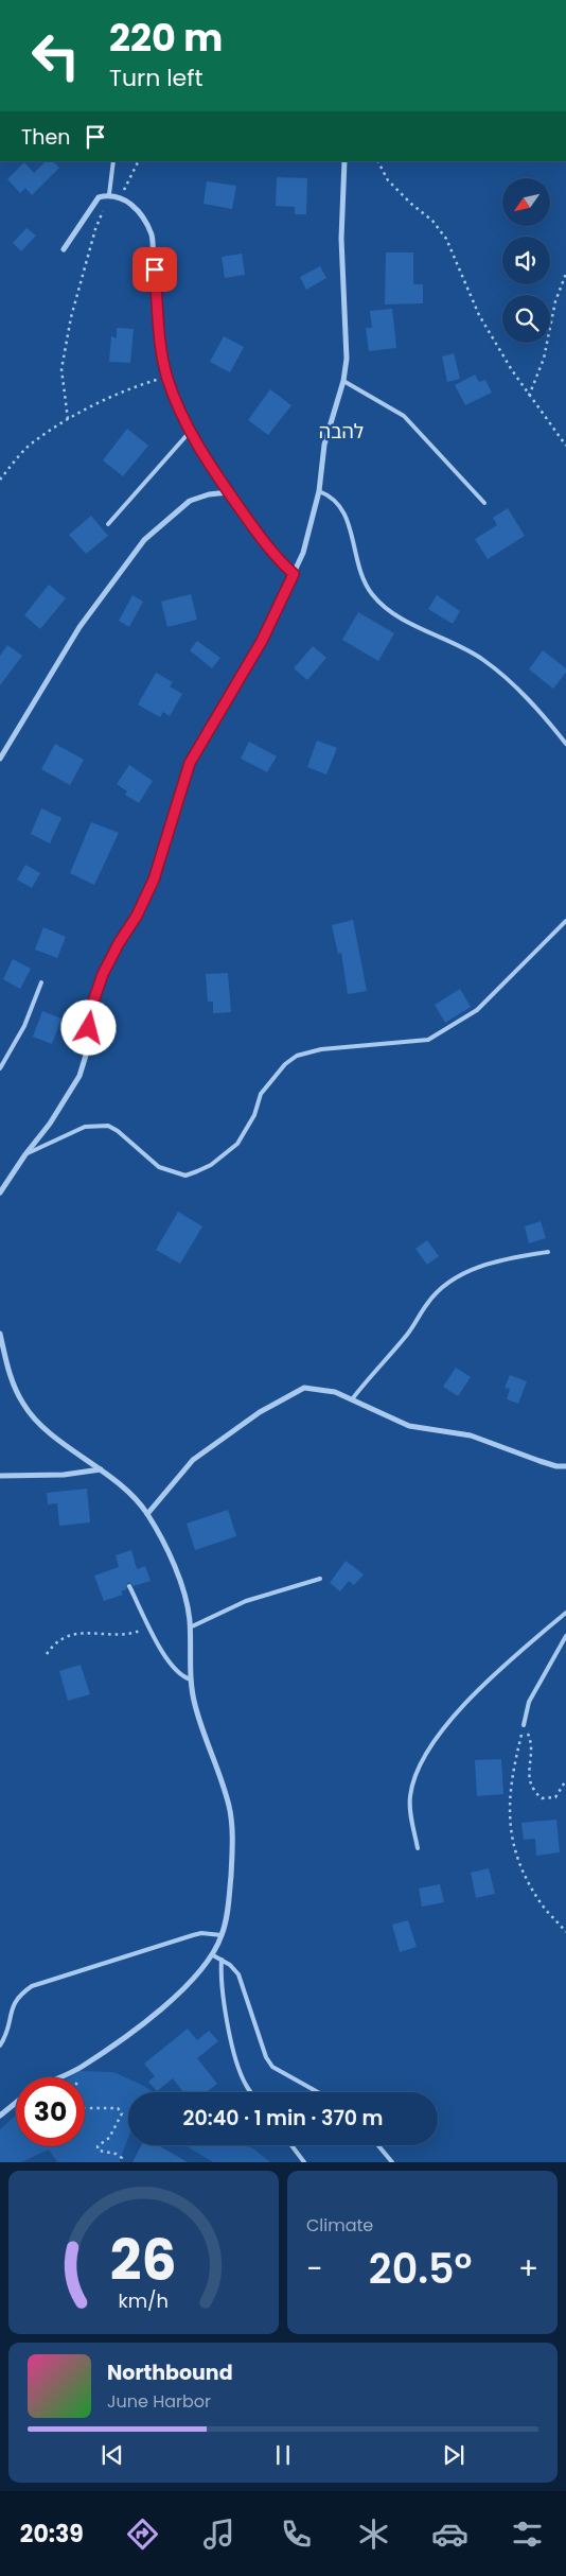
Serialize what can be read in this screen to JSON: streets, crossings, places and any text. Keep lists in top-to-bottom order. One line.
{"districts":["להבה"],"north":"bottom left","page":{"turn":["220 m","Turn left"],"then":"Then","limit":"30","trip":"20:40 · 1 min · 370 m","tile":"Climate","heat":["−","20.5°","+"],"song":["Northbound","June Harbor"],"tabs":"20:39","gauge":["26","km/h"]}}
